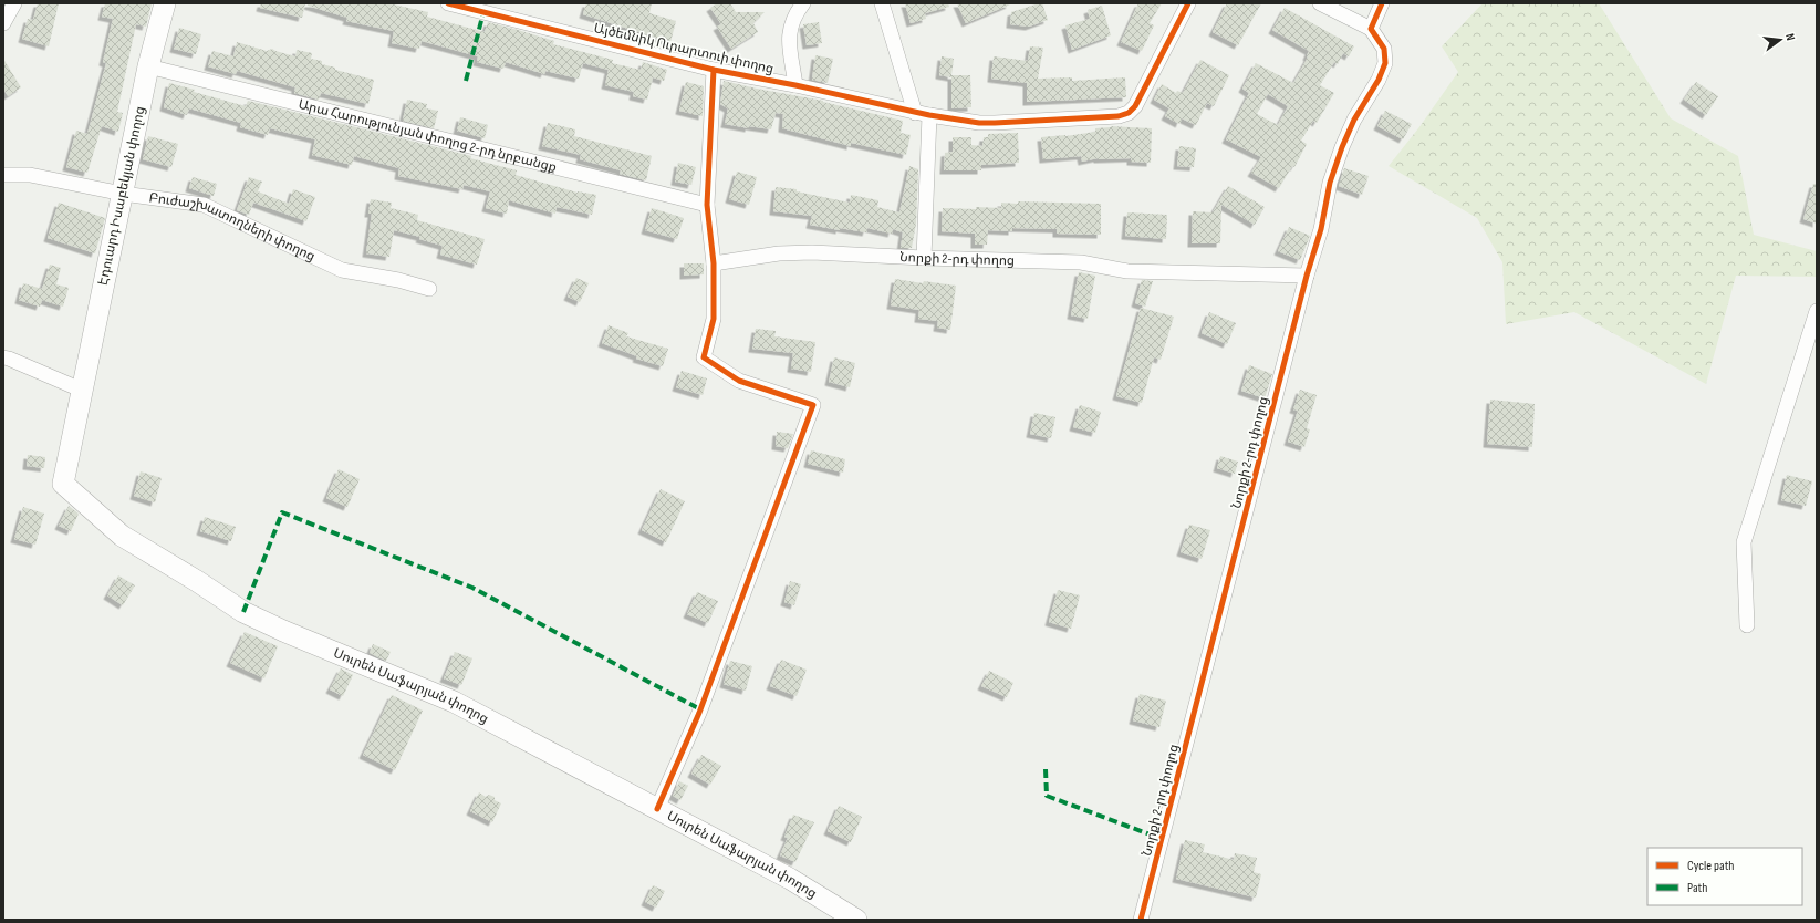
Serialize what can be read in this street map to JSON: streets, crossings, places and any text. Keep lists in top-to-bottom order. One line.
{"streets":{"main road":["Էդուարդ Իսաբեկյան փողոց","Սուրեն Սաֆարյան փողոց"],"street":["Այծեմնիկ Ուրարտուի փողոց","Արա Հարությունյան փողոց 2-րդ նրբանցք","Բուժաշխատողների փողոց","Նորքի 2-րդ փողոց"]},"crossings":[["Արա Հարությունյան փողոց 2-րդ նրբանցք","Էդուարդ Իսաբեկյան փողոց"],["Էդուարդ Իսաբեկյան փողոց","Բուժաշխատողների փողոց"],["Էդուարդ Իսաբեկյան փողոց","Սուրեն Սաֆարյան փողոց"]],"legend":["Cycle path","Path"],"north":"right"}
